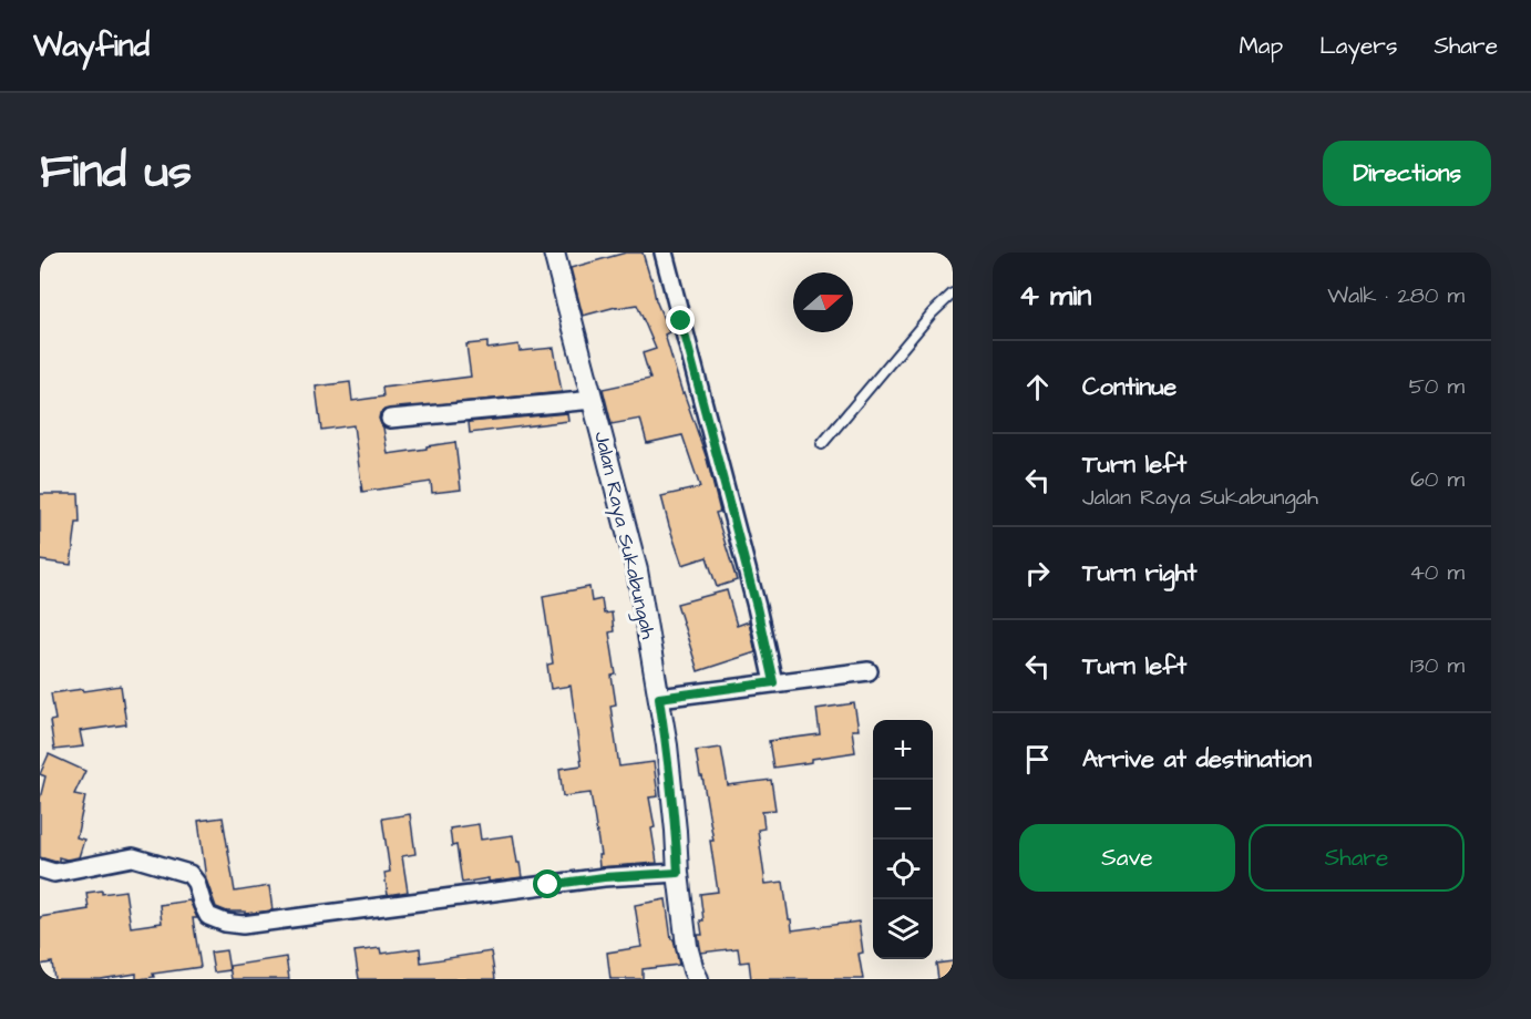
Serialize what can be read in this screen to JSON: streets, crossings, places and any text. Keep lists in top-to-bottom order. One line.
{"streets":{"street":["Jalan Raya Sukabungah"]},"north":"right","page":{"header":"Wayfind","nav":["Map","Layers","Share"],"title":"Find us","buttons":["Directions",["Save","Share"]],"heading":["4 min","Walk · 280 m"],"list":[["Continue","50 m"],["Turn left","Jalan Raya Sukabungah","60 m"],["Turn right","40 m"],["Turn left","130 m"],"Arrive at destination"],"map_buttons":["+","−"]}}
